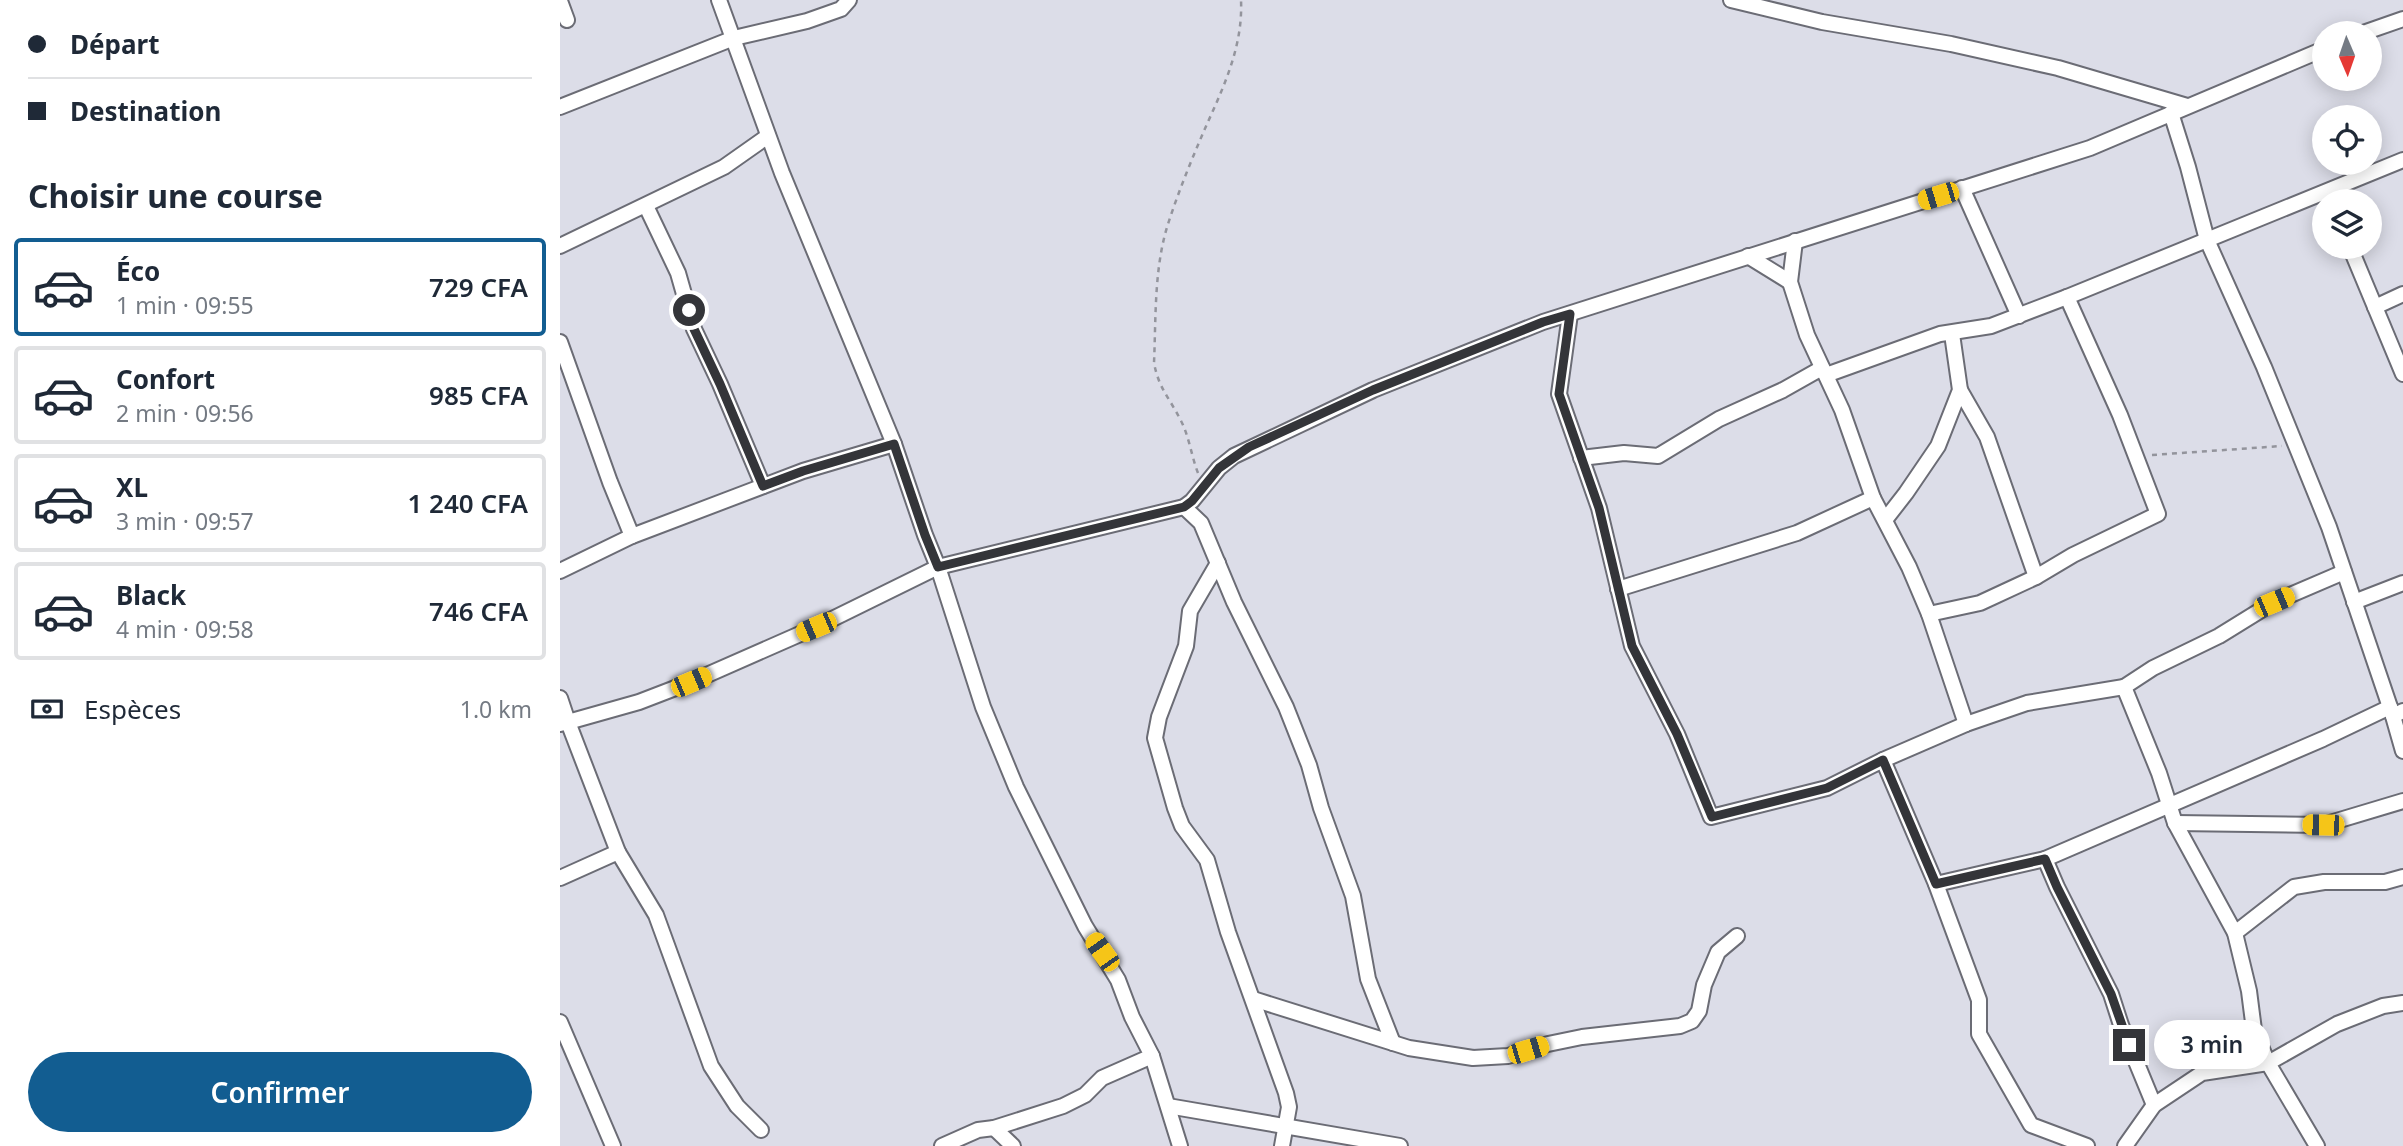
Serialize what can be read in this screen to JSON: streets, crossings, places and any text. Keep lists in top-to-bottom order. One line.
{"north":"bottom","page":{"banner":["Départ","Destination"],"heading":"Choisir une course","list":[{"name":"Éco","note":"1 min · 09:55","value":"729 CFA"},{"name":"Confort","note":"2 min · 09:56","value":"985 CFA"},{"name":"XL","note":"3 min · 09:57","value":"1 240 CFA"},{"name":"Black","note":"4 min · 09:58","value":"746 CFA"}],"pay":["Espèces","1.0 km"],"bubble":"3 min","buttons":"Confirmer"}}
